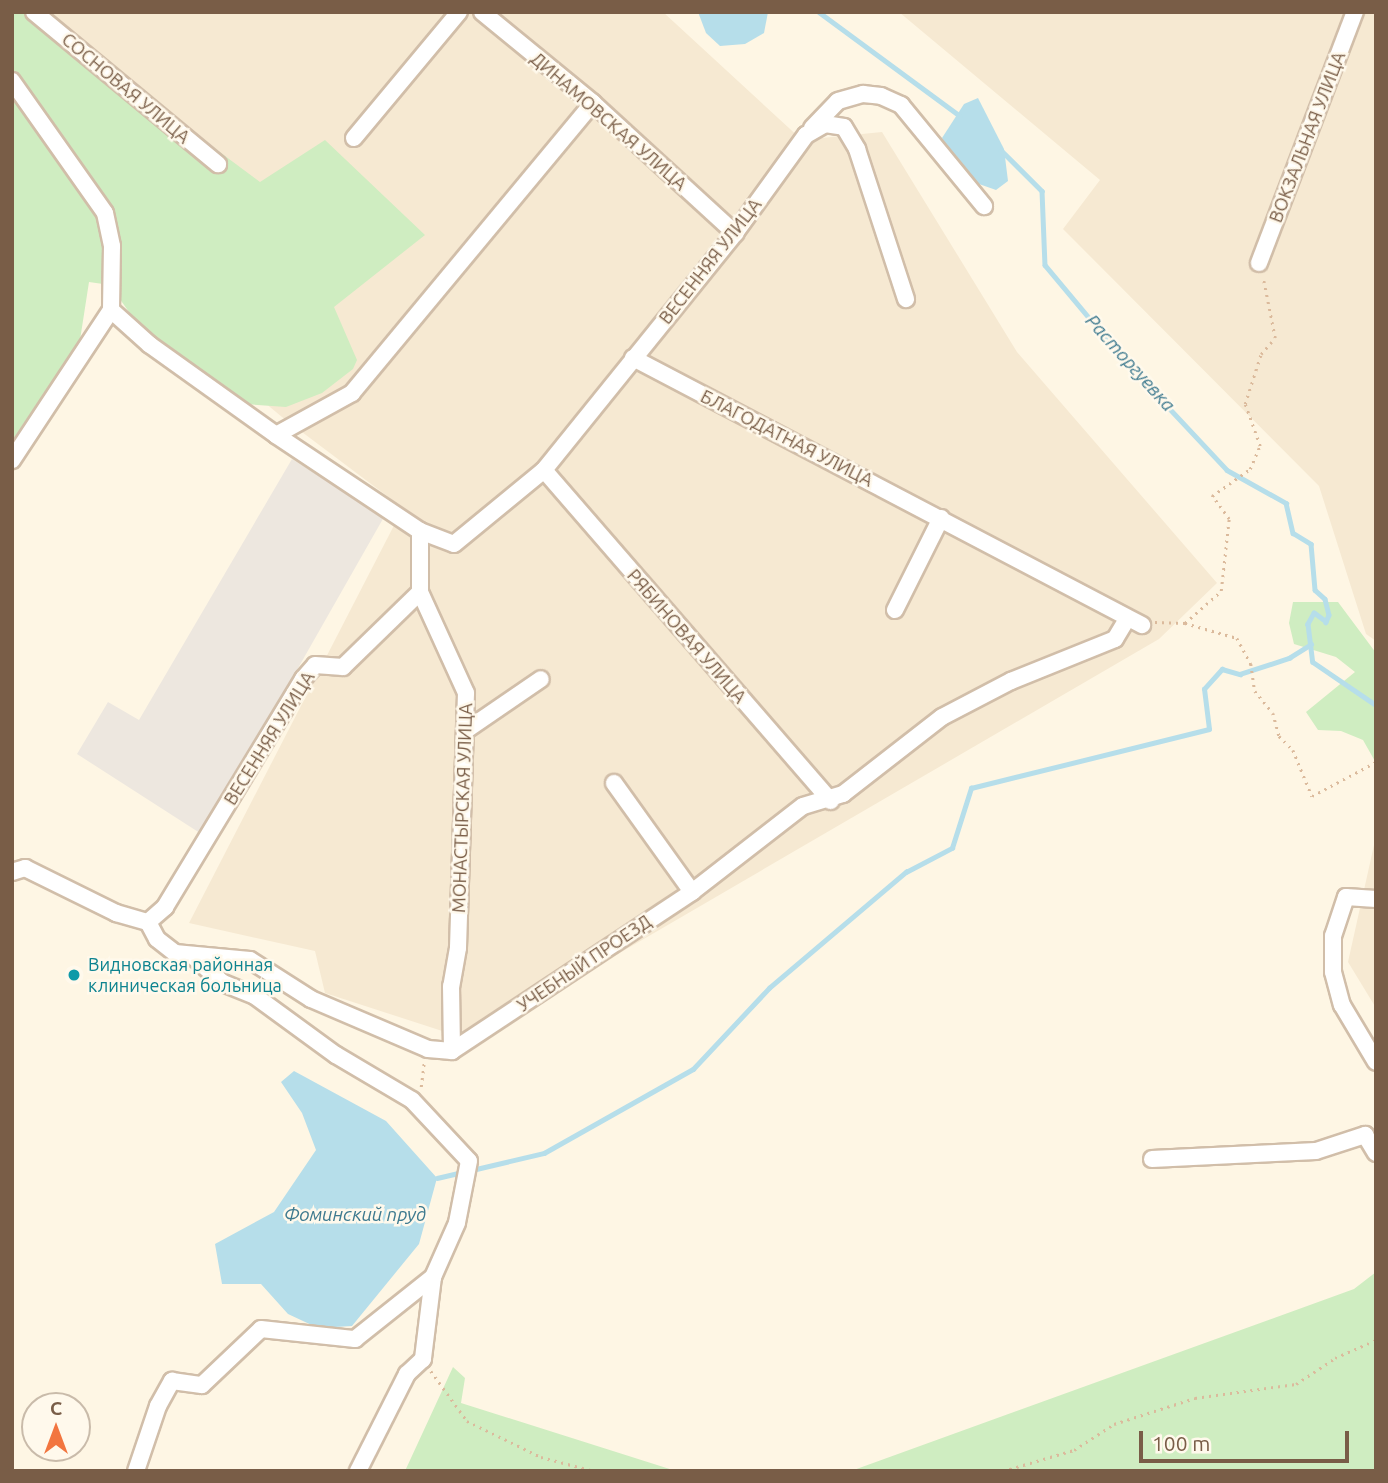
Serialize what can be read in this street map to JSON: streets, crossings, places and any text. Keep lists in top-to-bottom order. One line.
{"streets":{"street":["СОСНОВАЯ УЛИЦА","ДИНАМОВСКАЯ УЛИЦА","ВОКЗАЛЬНАЯ УЛИЦА","ВЕСЕННЯЯ УЛИЦА","БЛАГОДАТНАЯ УЛИЦА","РЯБИНОВАЯ УЛИЦА","МОНАСТЫРСКАЯ УЛИЦА","УЧЕБНЫЙ ПРОЕЗД"]},"crossings":[["ДИНАМОВСКАЯ УЛИЦА","ВЕСЕННЯЯ УЛИЦА"],["ВЕСЕННЯЯ УЛИЦА","БЛАГОДАТНАЯ УЛИЦА"],["ВЕСЕННЯЯ УЛИЦА","РЯБИНОВАЯ УЛИЦА"],["ВЕСЕННЯЯ УЛИЦА","МОНАСТЫРСКАЯ УЛИЦА"],["БЛАГОДАТНАЯ УЛИЦА","УЧЕБНЫЙ ПРОЕЗД"],["РЯБИНОВАЯ УЛИЦА","УЧЕБНЫЙ ПРОЕЗД"],["МОНАСТЫРСКАЯ УЛИЦА","УЧЕБНЫЙ ПРОЕЗД"]],"water":["Расторгуевка","Фоминский пруд"],"places":["Видновская районная клиническая больница"],"scale_bar":"100 m","north":"top"}
